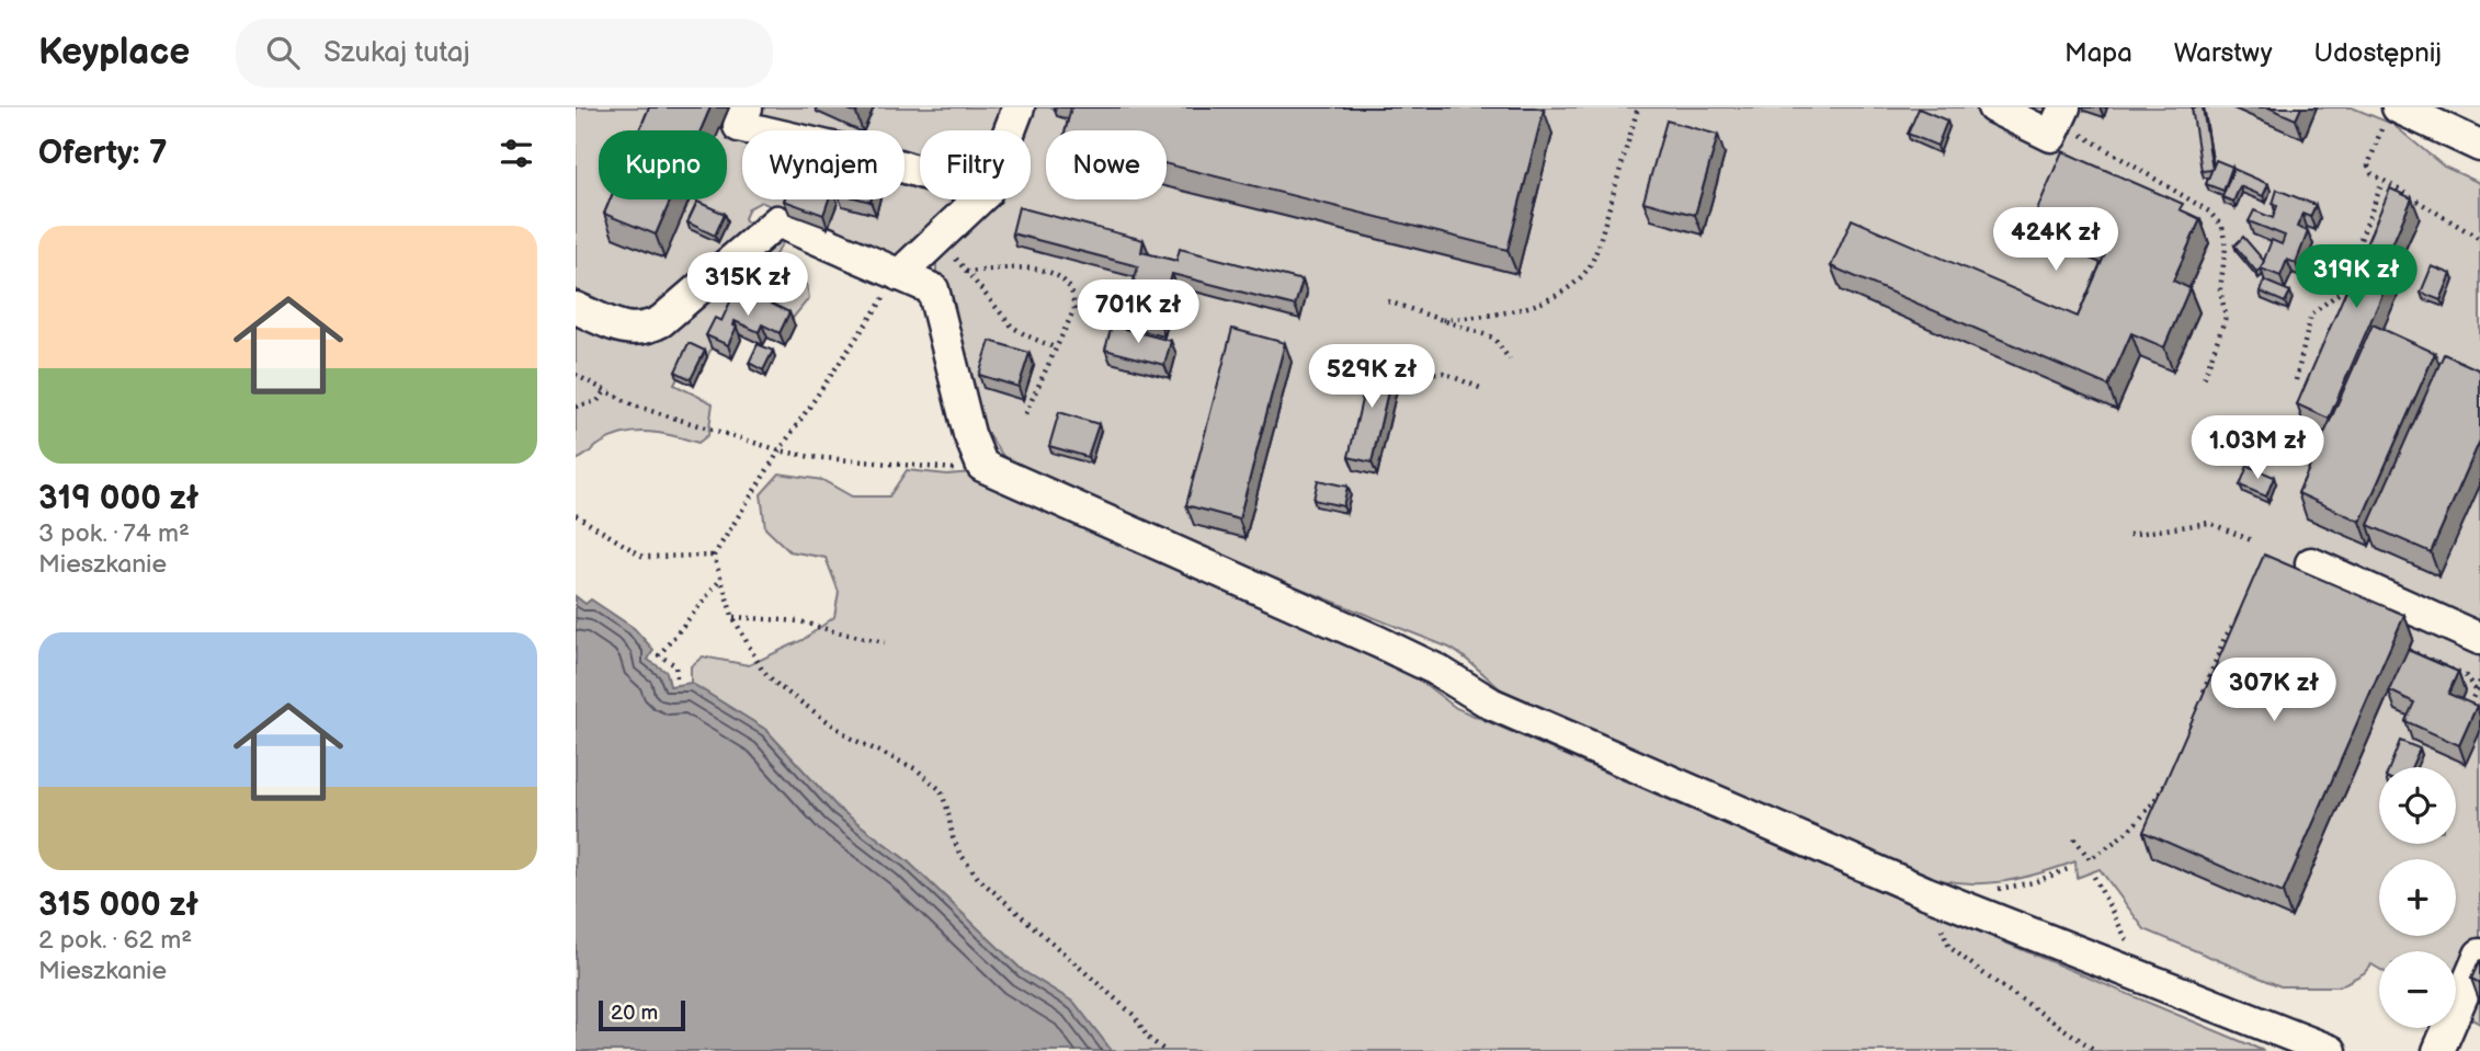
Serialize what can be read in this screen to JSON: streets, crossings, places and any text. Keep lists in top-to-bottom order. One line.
{"scale_bar":"20 m","page":{"header":"Keyplace","search":"Szukaj tutaj","nav":["Mapa","Warstwy","Udostępnij"],"heading":"Oferty: 7","chip":["Kupno","Wynajem","Filtry","Nowe"],"list":[{"name":"319 000 zł","note":"3 pok. · 74 m² · Mieszkanie"},{"name":"315 000 zł","note":"2 pok. · 62 m² · Mieszkanie"}],"price":["424K zł","319K zł","315K zł","701K zł","529K zł","1.03M zł","307K zł"],"map_buttons":["+","−"],"scale":"20 m"}}
